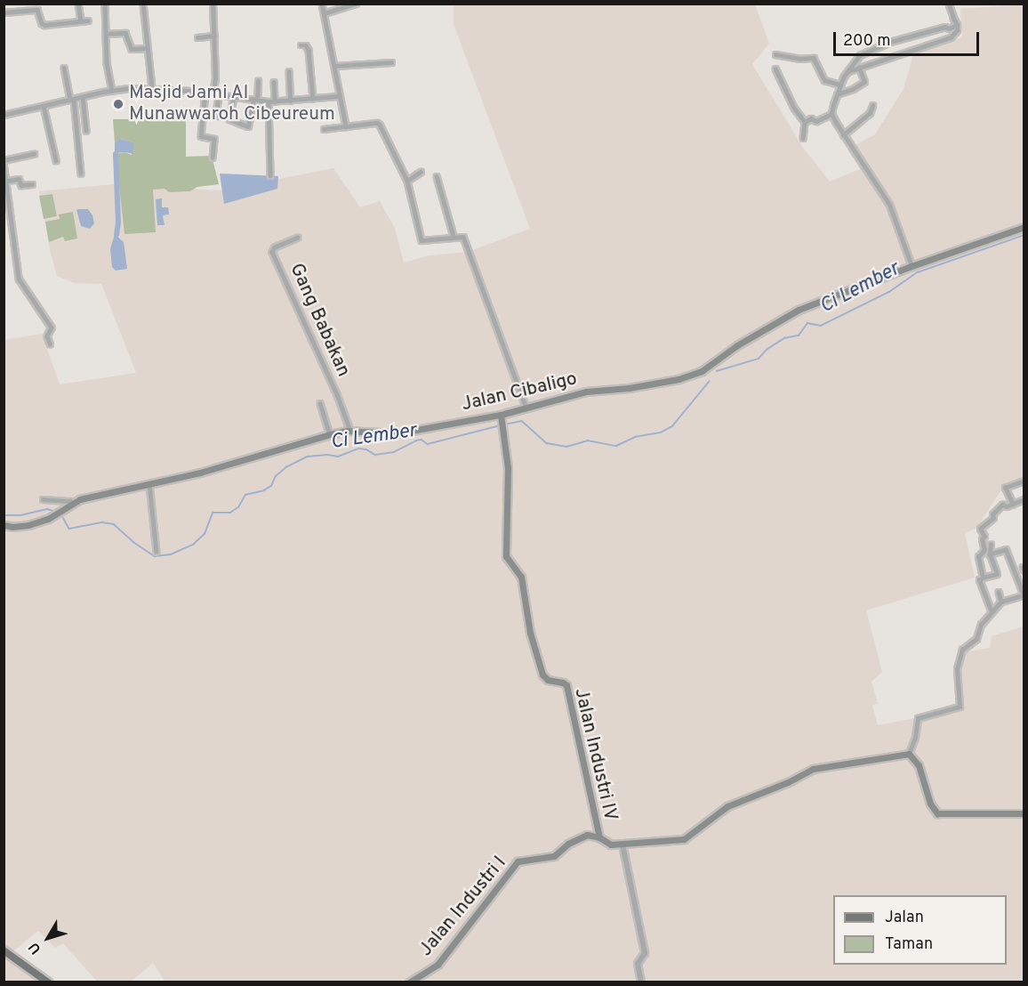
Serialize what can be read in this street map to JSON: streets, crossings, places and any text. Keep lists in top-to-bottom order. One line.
{"streets":{"main road":["Jalan Cibaligo","Jalan Industri IV","Jalan Industri I"],"street":["Gang Babakan"]},"crossings":[["Gang Babakan","Jalan Cibaligo"],["Jalan Cibaligo","Jalan Industri IV"],["Jalan Industri IV","Jalan Industri I"]],"water":["Ci Lember"],"places":["Masjid Jami Al Munawwaroh Cibeureum"],"legend":["Jalan","Taman"],"scale_bar":"200 m","north":"bottom left"}
